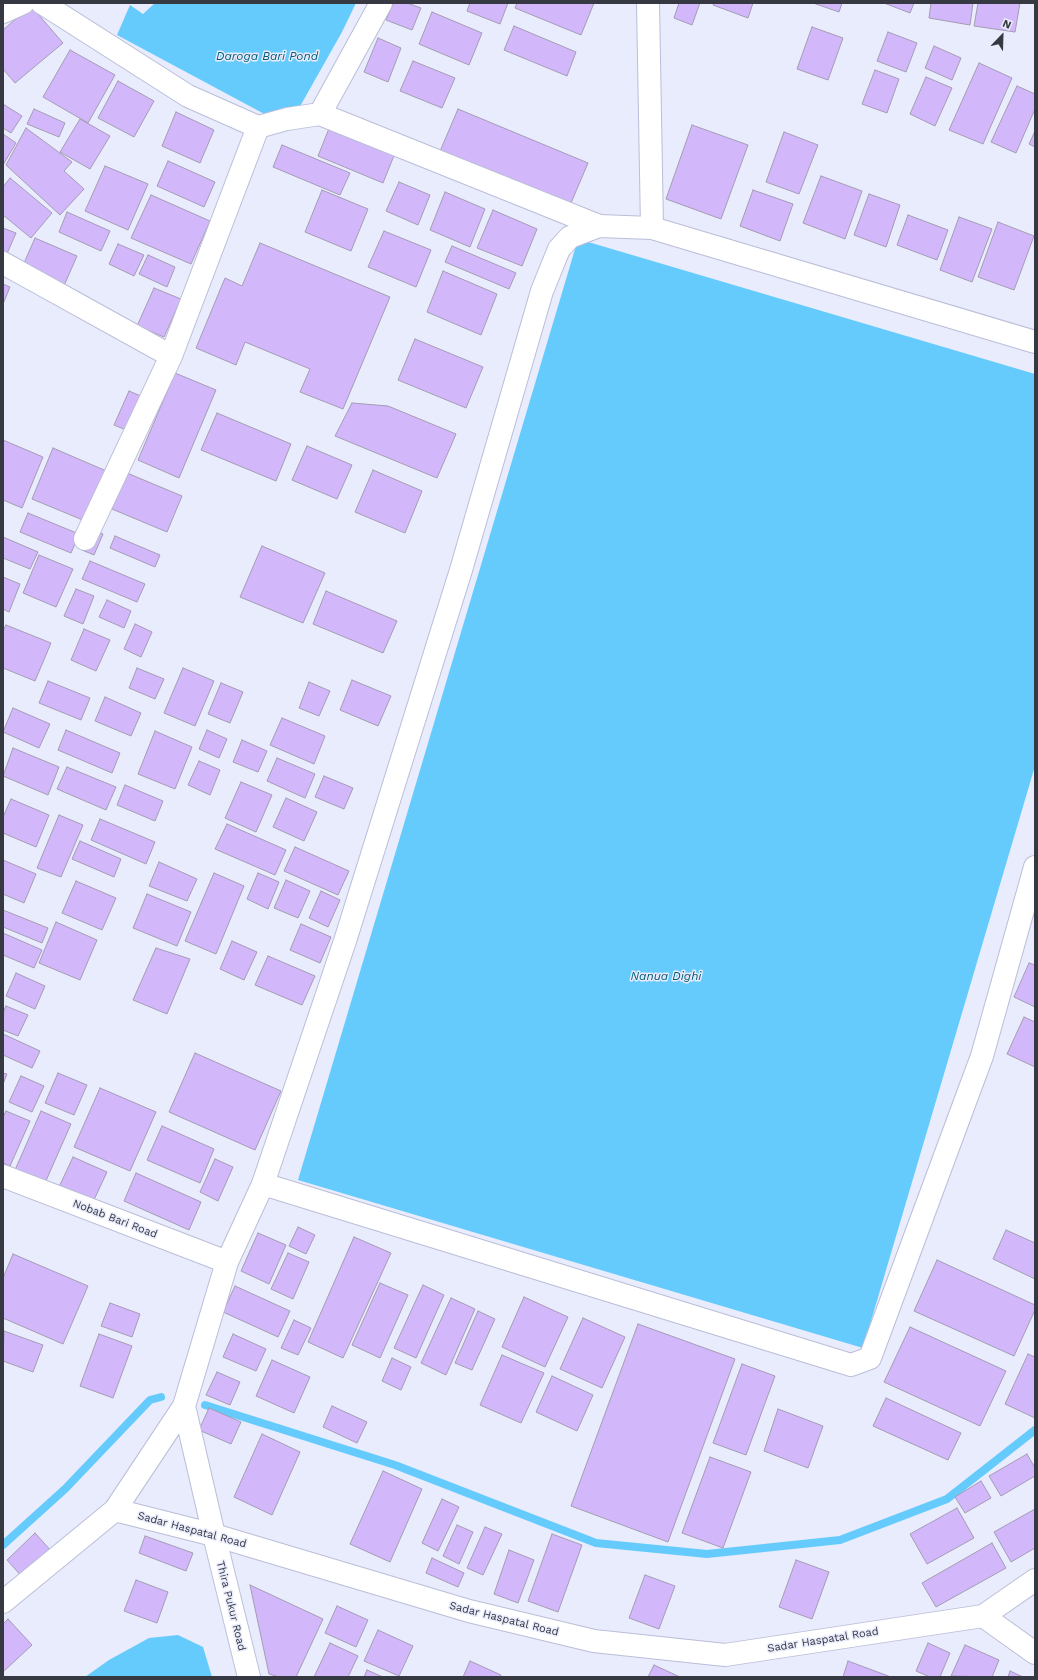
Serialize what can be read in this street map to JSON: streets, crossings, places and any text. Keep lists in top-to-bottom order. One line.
{"streets":{"street":["Nobab Bari Road","Sadar Haspatal Road","Thira Pukur Road"]},"crossings":[["Sadar Haspatal Road","Thira Pukur Road"]],"water":["Daroga Bari Pond","Nanua Dighi"],"north":"top right"}
